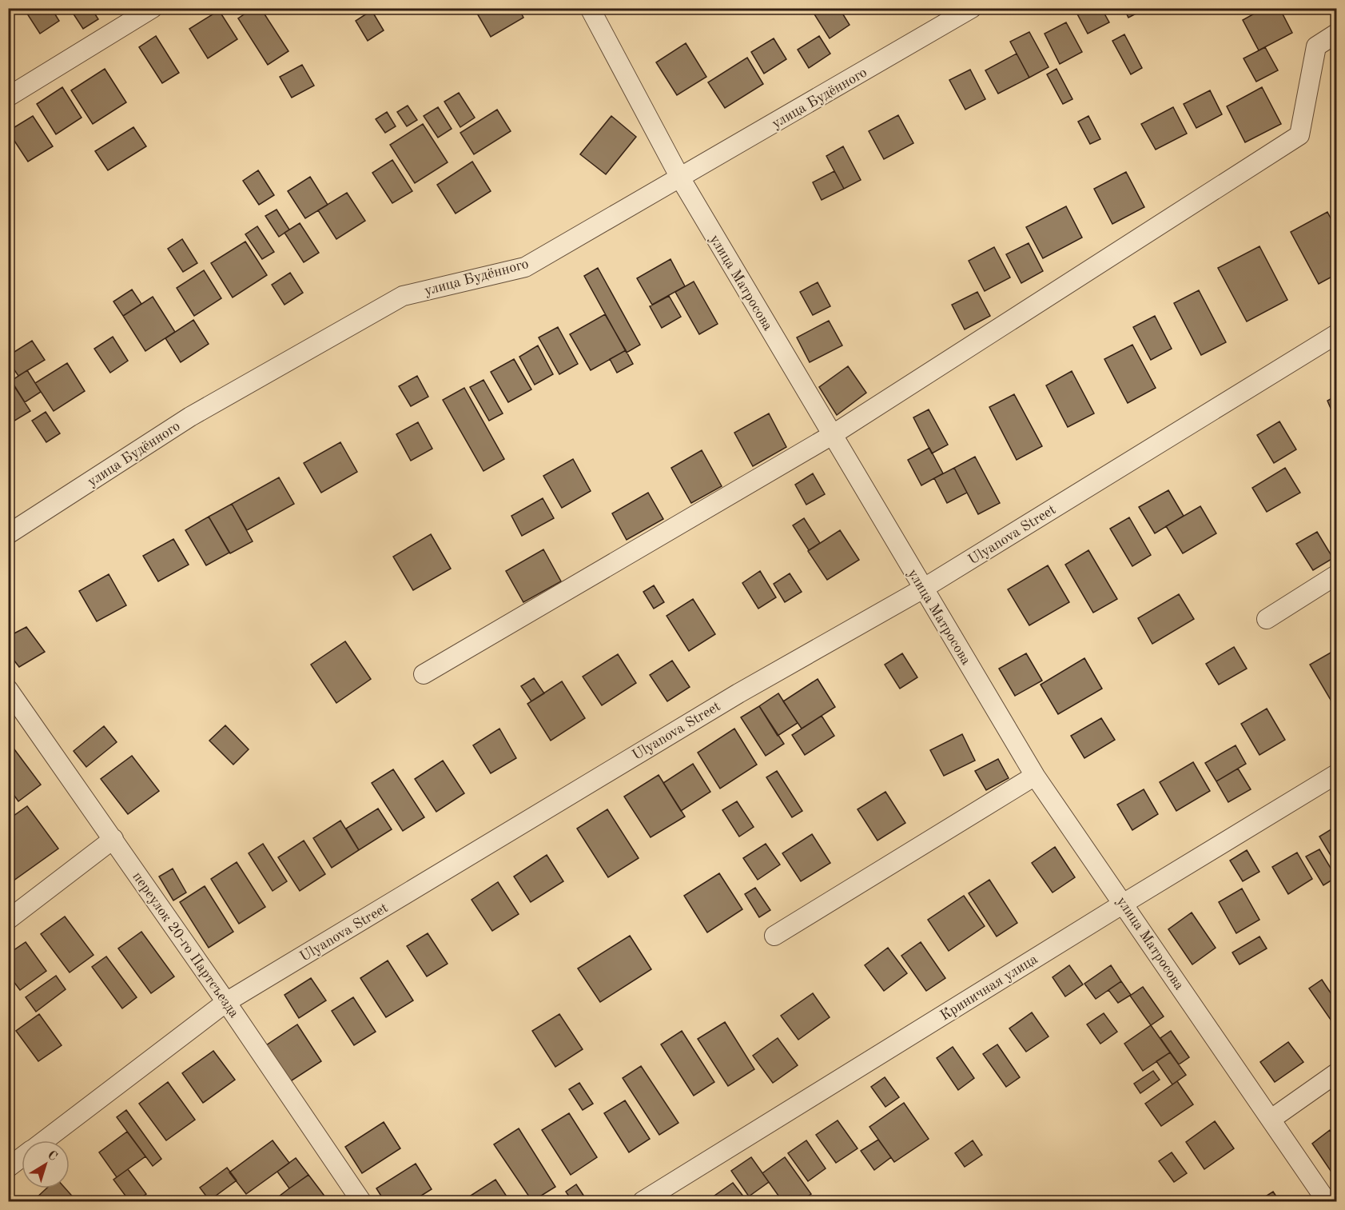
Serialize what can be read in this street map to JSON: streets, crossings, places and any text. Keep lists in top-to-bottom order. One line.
{"streets":{"street":["улица Будённого","улица Матросова","Ulyanova Street","переулок 20-го Партсъезда","Криничная улица"]},"crossings":[["улица Будённого","улица Матросова"],["улица Матросова","Ulyanova Street"],["улица Матросова","Криничная улица"],["Ulyanova Street","переулок 20-го Партсъезда"]],"north":"top right"}
